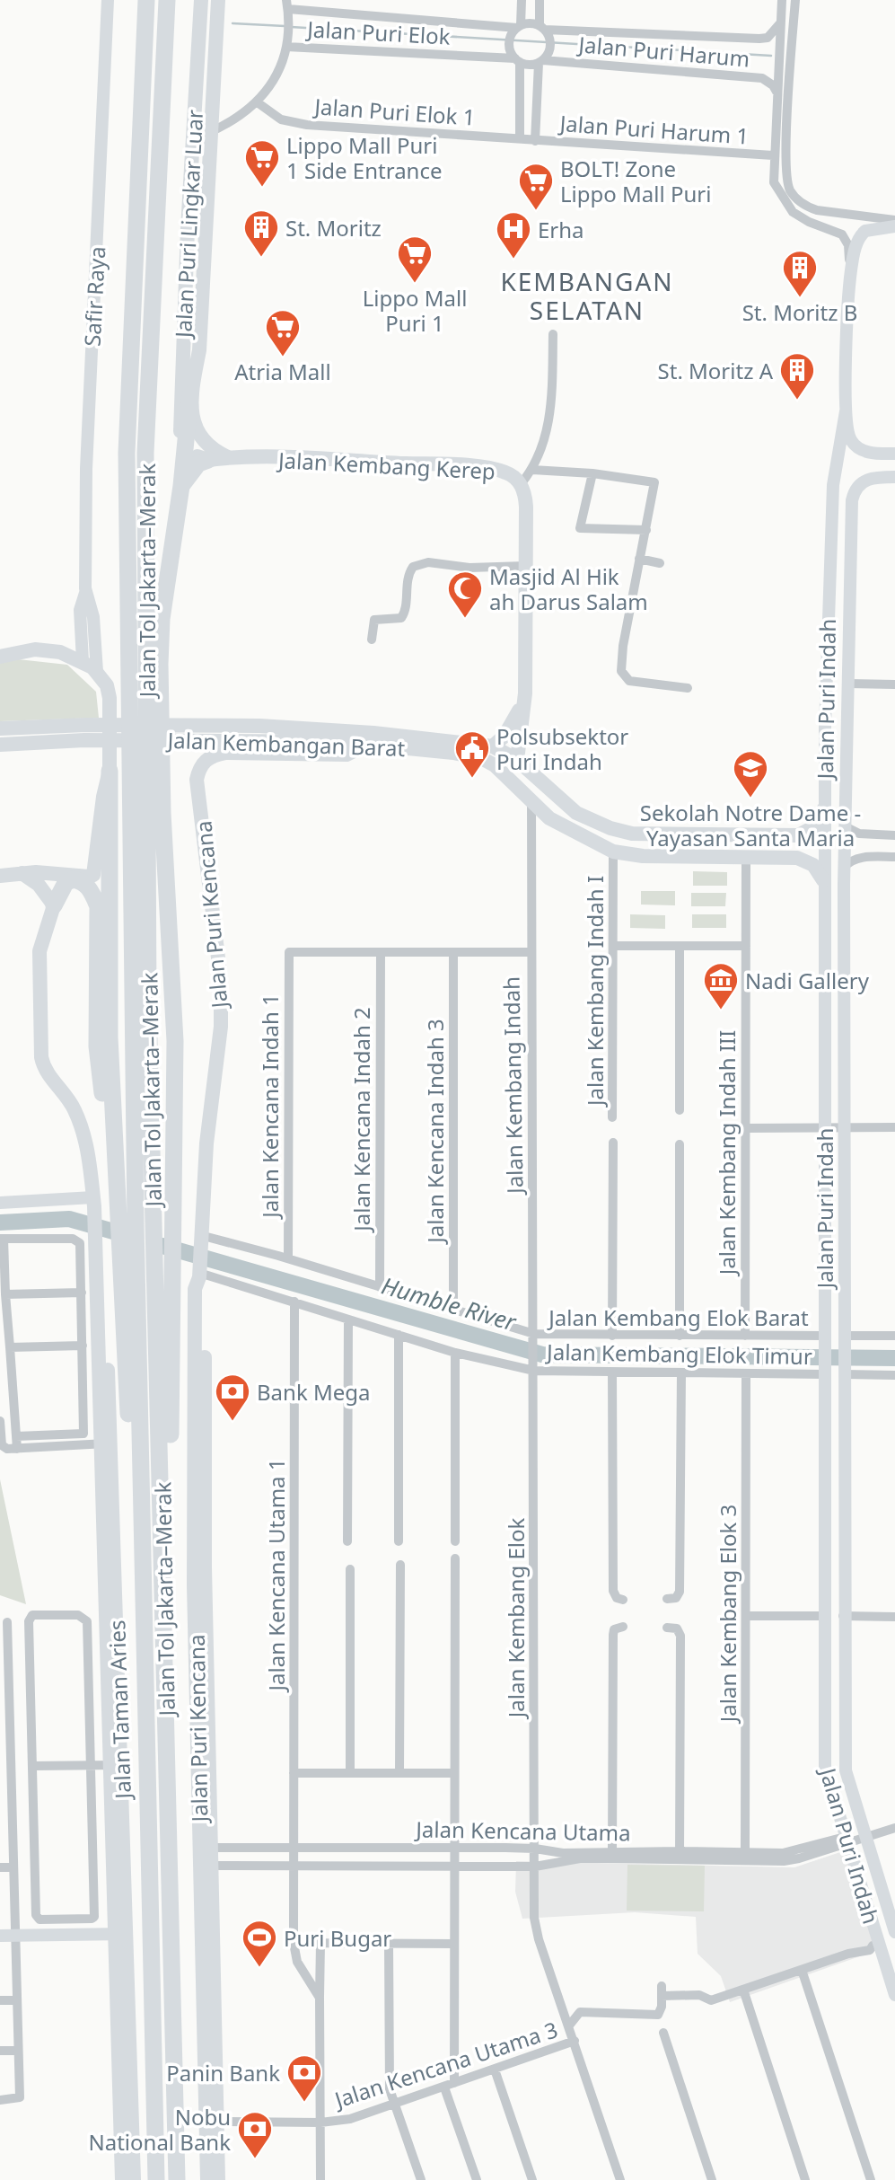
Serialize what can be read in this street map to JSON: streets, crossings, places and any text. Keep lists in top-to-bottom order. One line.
{"streets":{"highway":["Jalan Tol Jakarta–Merak"],"main road":["Jalan Puri Lingkar Luar","Safir Raya","Jalan Kembang Kerep","Jalan Puri Indah","Jalan Kembangan Barat","Jalan Puri Kencana","Jalan Taman Aries"],"street":["Jalan Puri Elok","Jalan Puri Harum","Jalan Puri Elok 1","Jalan Puri Harum 1","Jalan Kembang Indah I","Jalan Kembang Indah","Jalan Kencana Indah 1","Jalan Kencana Indah 2","Jalan Kencana Indah 3","Jalan Kembang Indah III","Jalan Kembang Elok Barat","Jalan Kembang Elok Timur","Jalan Kencana Utama 1","Jalan Kembang Elok 3","Jalan Kembang Elok","Jalan Kencana Utama","Jalan Kencana Utama 3"]},"crossings":[["Jalan Puri Elok","Jalan Puri Harum"],["Jalan Puri Elok","Jalan Puri Elok 1"],["Jalan Puri Elok","Jalan Puri Lingkar Luar"],["Jalan Puri Elok 1","Jalan Puri Harum 1"],["Jalan Kembang Kerep","Jalan Kembangan Barat"],["Jalan Puri Indah","Jalan Kembangan Barat"],["Jalan Puri Indah","Jalan Kembang Elok Barat"],["Jalan Puri Indah","Jalan Kembang Elok Timur"],["Jalan Kembangan Barat","Jalan Puri Kencana"],["Jalan Kembangan Barat","Jalan Kembang Indah I"],["Jalan Kembangan Barat","Jalan Kembang Indah"],["Jalan Kembangan Barat","Jalan Kembang Indah III"],["Jalan Puri Kencana","Jalan Kembang Elok Barat"],["Jalan Puri Kencana","Jalan Kembang Elok Timur"],["Jalan Puri Kencana","Jalan Kencana Utama"],["Jalan Puri Kencana","Jalan Kencana Utama 3"],["Jalan Kembang Indah","Jalan Kembang Elok Barat"],["Jalan Kembang Indah","Jalan Kembang Elok Timur"],["Jalan Kembang Indah","Jalan Kembang Elok"],["Jalan Kencana Indah 1","Jalan Kencana Indah 2"],["Jalan Kencana Indah 1","Jalan Kembang Elok Barat"],["Jalan Kencana Indah 2","Jalan Kembang Elok Barat"],["Jalan Kencana Indah 3","Jalan Kembang Elok Barat"],["Jalan Kembang Indah III","Jalan Kembang Elok Barat"],["Jalan Kembang Elok Timur","Jalan Kencana Utama 1"],["Jalan Kembang Elok Timur","Jalan Kembang Elok 3"],["Jalan Kembang Elok Timur","Jalan Kembang Elok"],["Jalan Kencana Utama 1","Jalan Kencana Utama"],["Jalan Kembang Elok","Jalan Kencana Utama"],["Jalan Kembang Elok","Jalan Kencana Utama 3"]],"districts":["KEMBANGAN SELATAN"],"water":["Humble River"],"places":{"supermarket":["Lippo Mall Puri 1 Side Entrance","BOLT! Zone Lippo Mall Puri","Lippo Mall Puri 1","Atria Mall"],"building":["St. Moritz","St. Moritz B","St. Moritz A"],"hospital":["Erha"],"mosque":["Masjid Al Hik ah Darus Salam"],"public building":["Polsubsektor Puri Indah"],"school or university":["Sekolah Notre Dame - Yayasan Santa Maria"],"museum":["Nadi Gallery"],"bank":["Bank Mega","Panin Bank","Nobu National Bank"],"sports":["Puri Bugar"]}}
